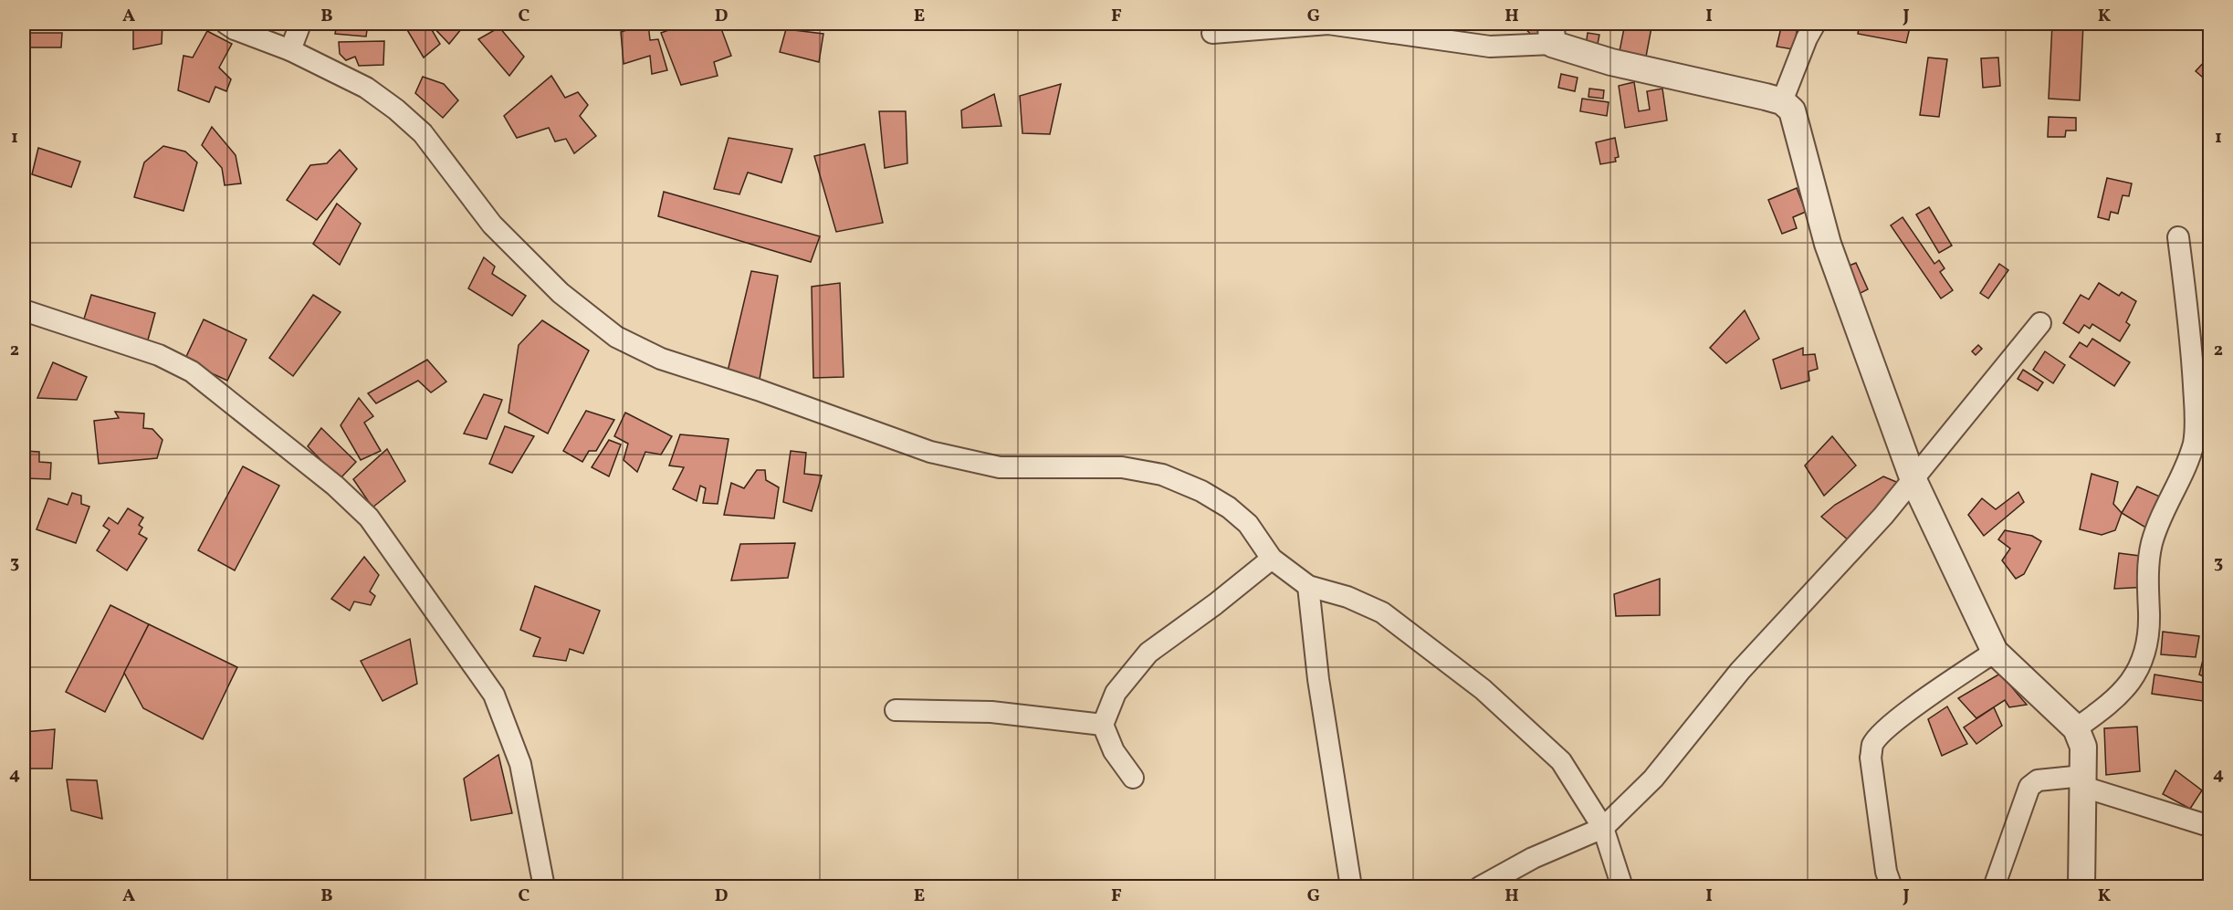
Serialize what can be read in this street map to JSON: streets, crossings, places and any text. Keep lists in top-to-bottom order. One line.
{"grid":{"columns":["A","B","C","D","E","F","G","H","I","J","K"],"rows":["1","2","3","4"]}}
